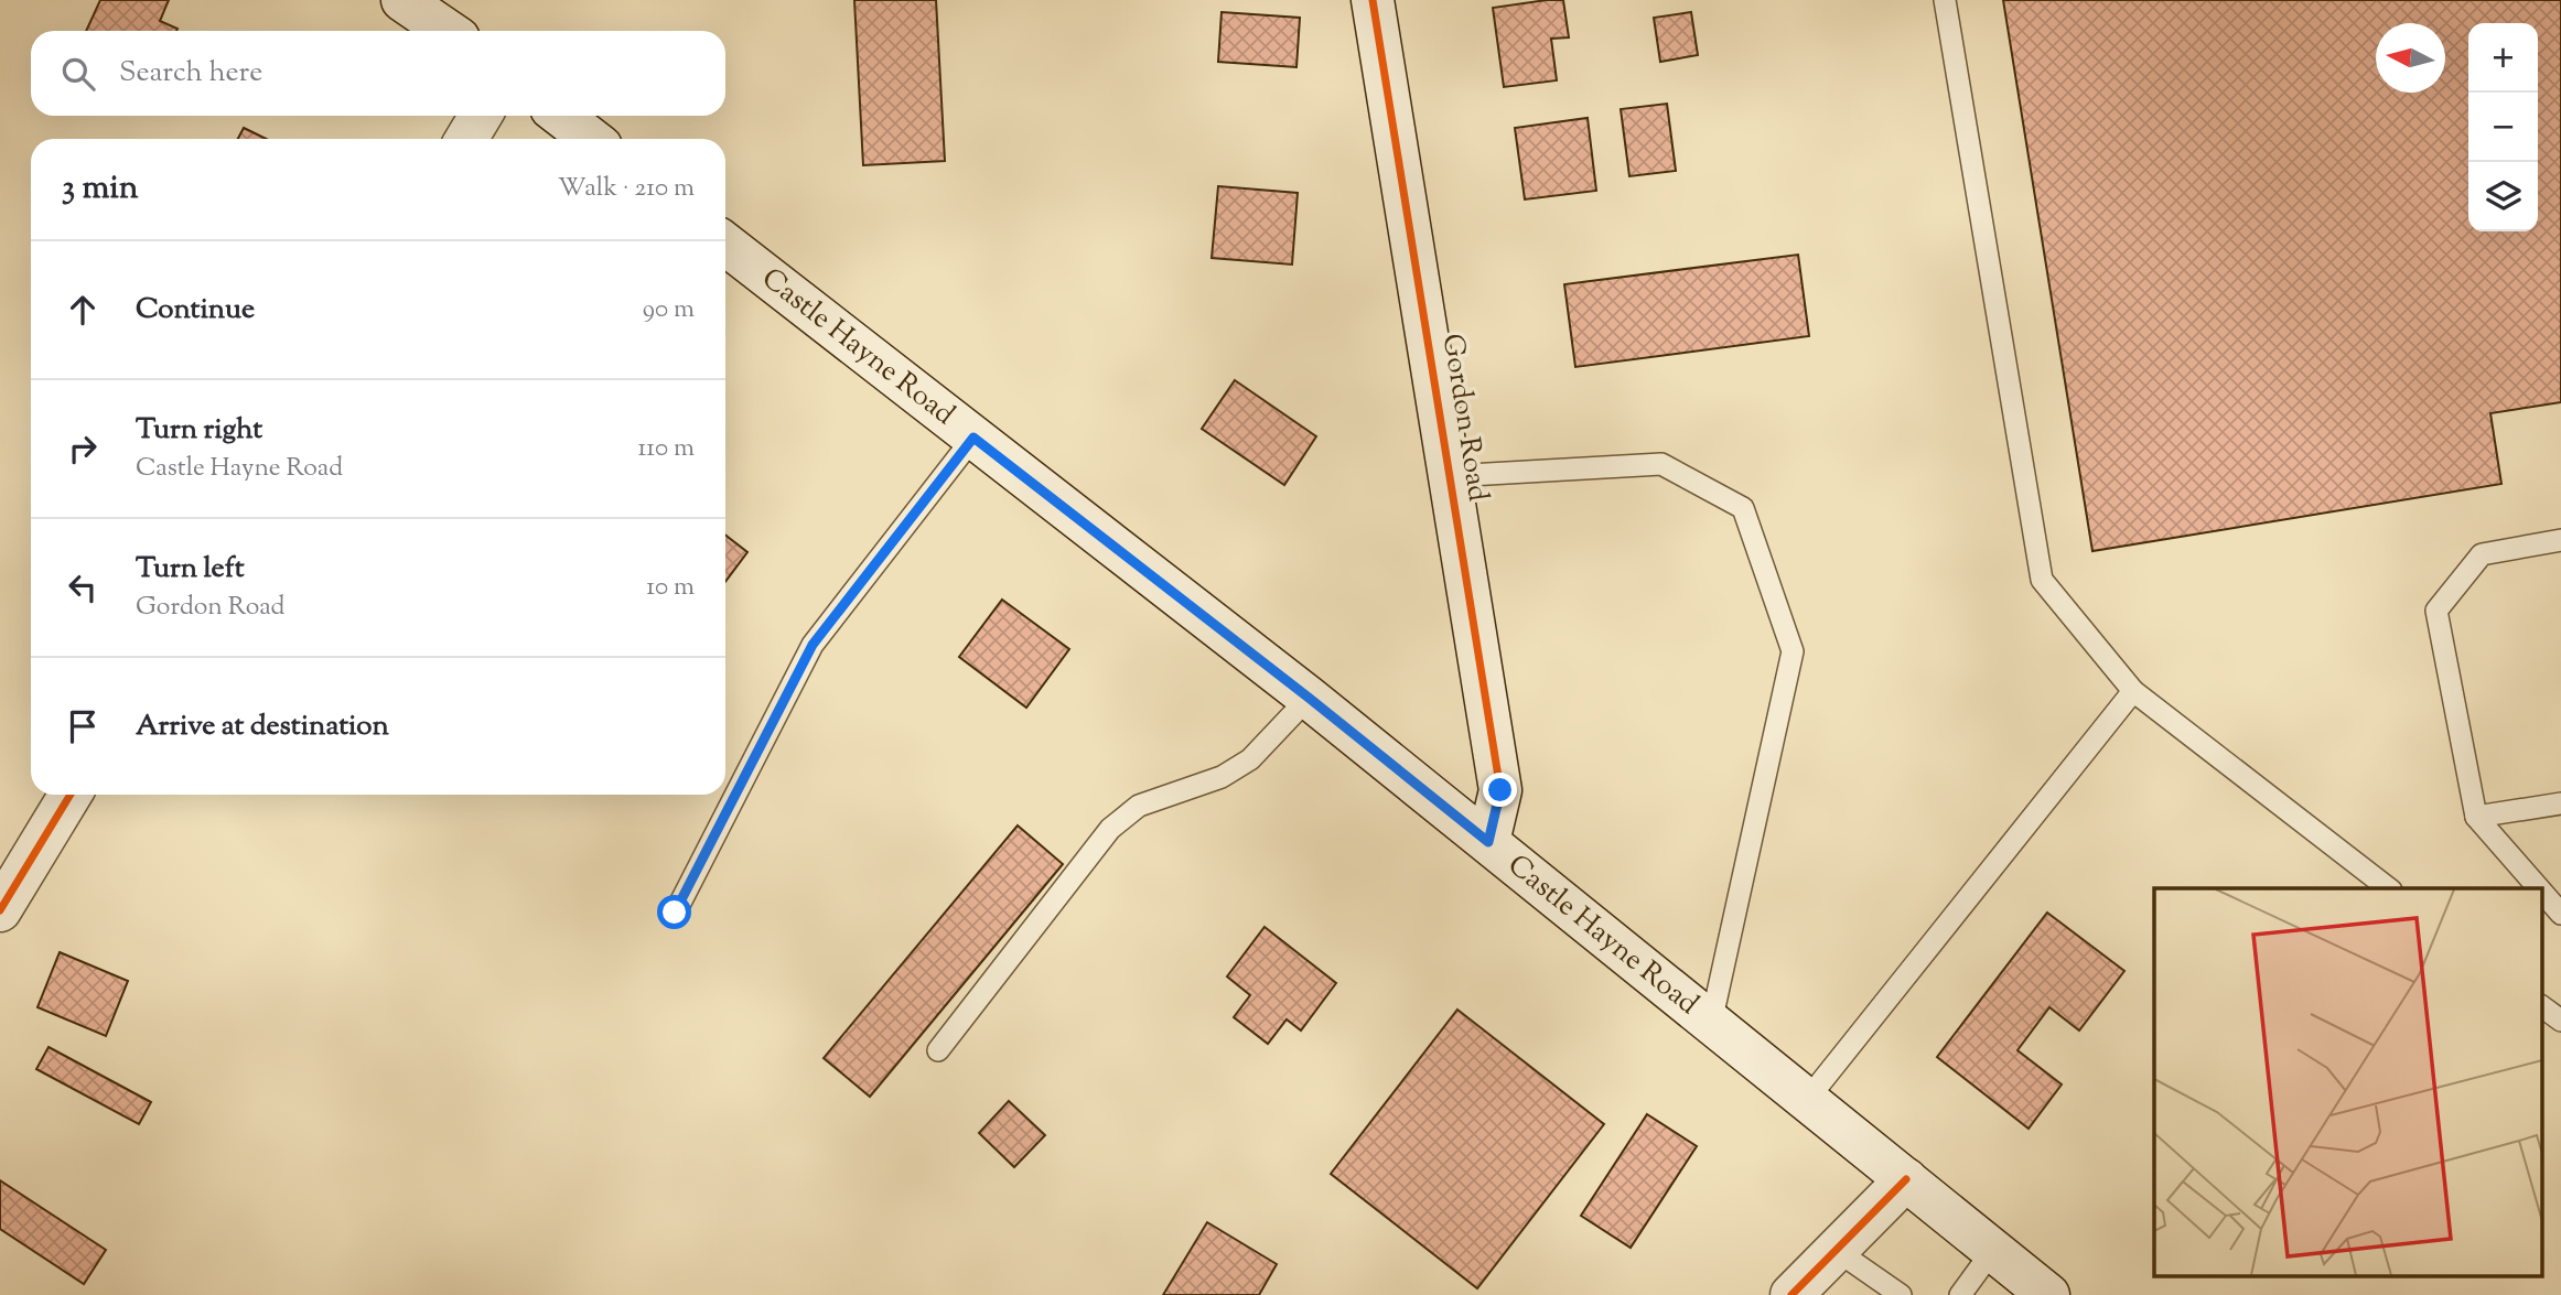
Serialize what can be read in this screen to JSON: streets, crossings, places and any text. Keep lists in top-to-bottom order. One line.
{"streets":{"main road":["Castle Hayne Road","Gordon Road"]},"crossings":[["Castle Hayne Road","Gordon Road"]],"north":"left","page":{"map_buttons":["+","−"],"search":"Search here","heading":["3 min","Walk · 210 m"],"list":[["Continue","90 m"],["Turn right","Castle Hayne Road","110 m"],["Turn left","Gordon Road","10 m"],"Arrive at destination"]}}
